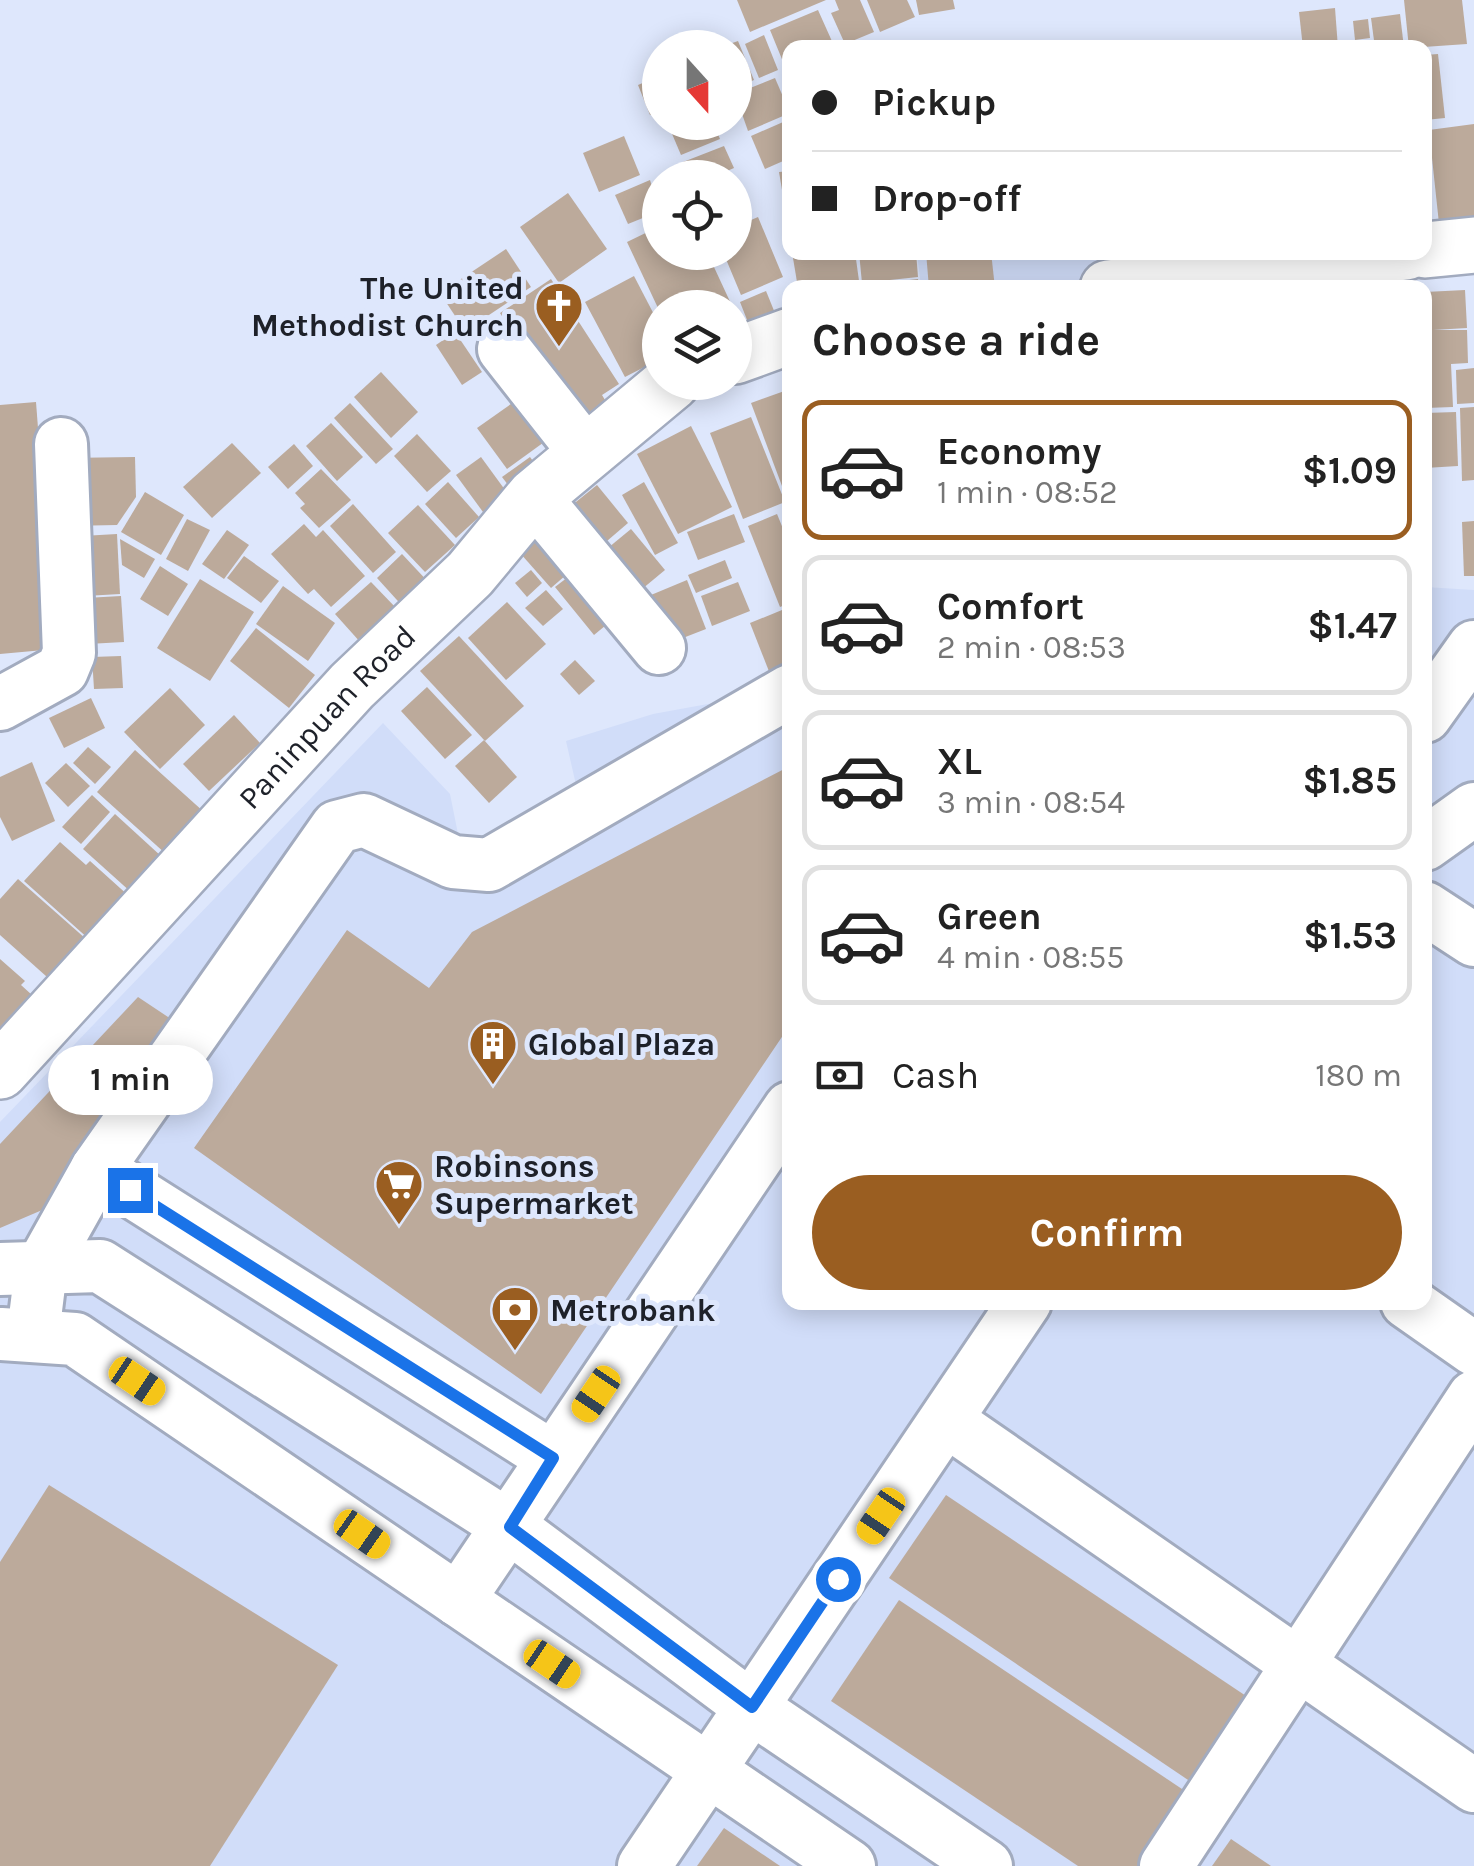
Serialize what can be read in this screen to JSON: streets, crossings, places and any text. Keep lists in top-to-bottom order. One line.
{"streets":{"main road":["Paninpuan Road"]},"places":{"church":["The United Methodist Church"],"building":["Global Plaza"],"supermarket":["Robinsons Supermarket"],"bank":["Metrobank"]},"north":"bottom","page":{"banner":["Pickup","Drop-off"],"heading":"Choose a ride","list":[{"name":"Economy","note":"1 min · 08:52","value":"$1.09"},{"name":"Comfort","note":"2 min · 08:53","value":"$1.47"},{"name":"XL","note":"3 min · 08:54","value":"$1.85"},{"name":"Green","note":"4 min · 08:55","value":"$1.53"}],"pay":["Cash","180 m"],"bubble":"1 min","buttons":"Confirm"}}
